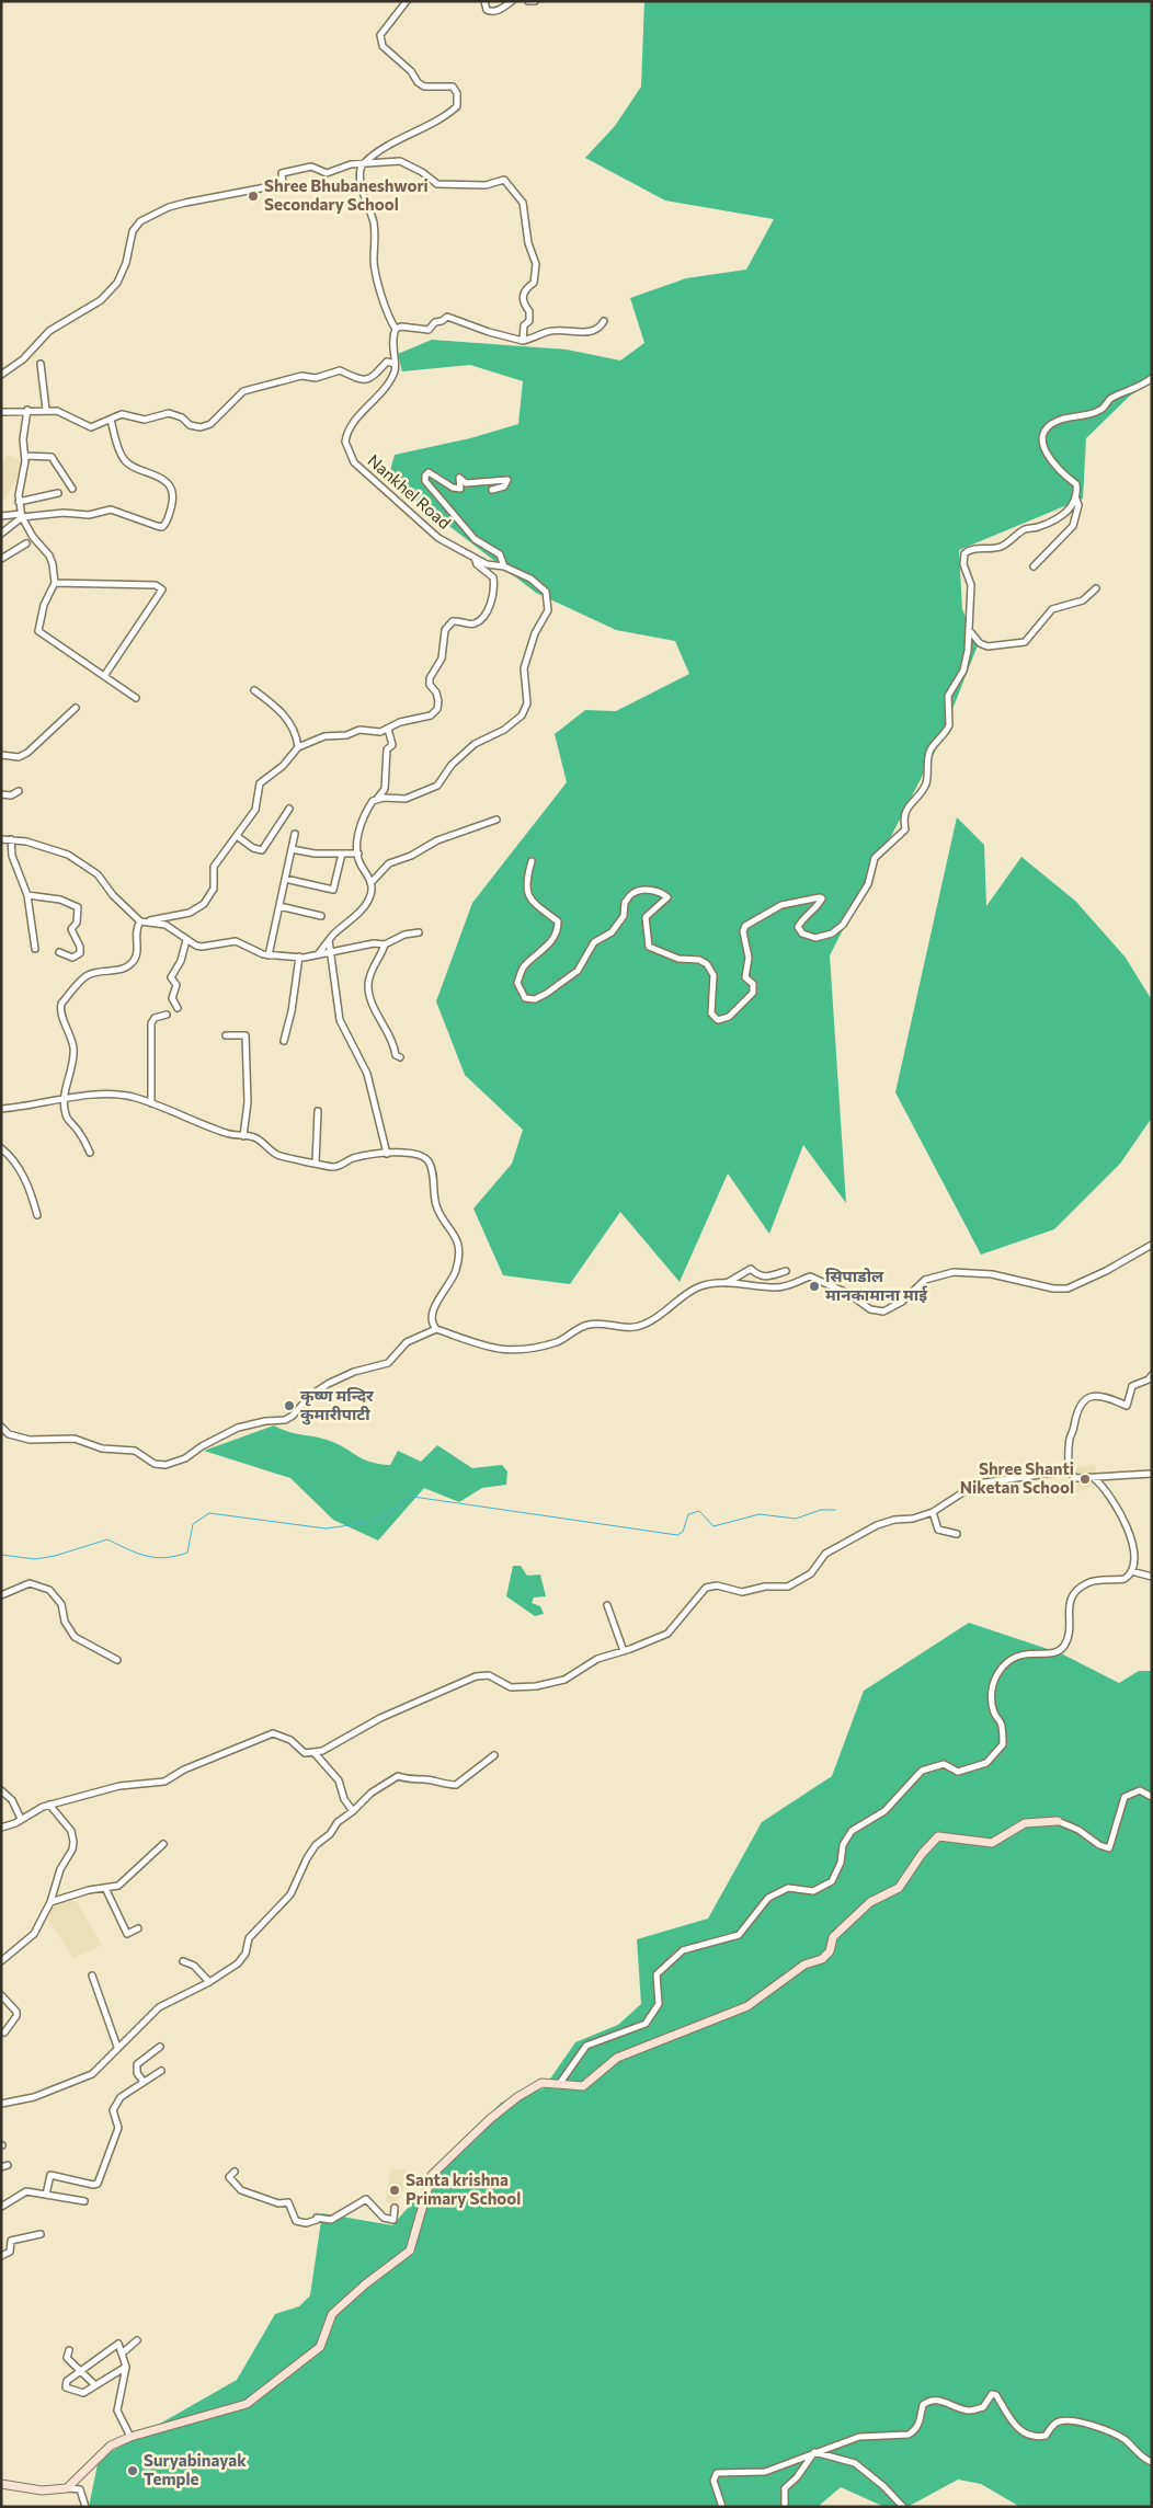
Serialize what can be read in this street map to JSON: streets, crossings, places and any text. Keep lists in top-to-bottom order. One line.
{"streets":{"street":["Nankhel Road"]},"places":["Shree Bhubaneshwori Secondary School","सिपाडोल मानकामाना माई","कृष्ण मन्दिर कुमारीपाटी","Shree Shanti Niketan School","Santa krishna Primary School","Suryabinayak Temple"]}
